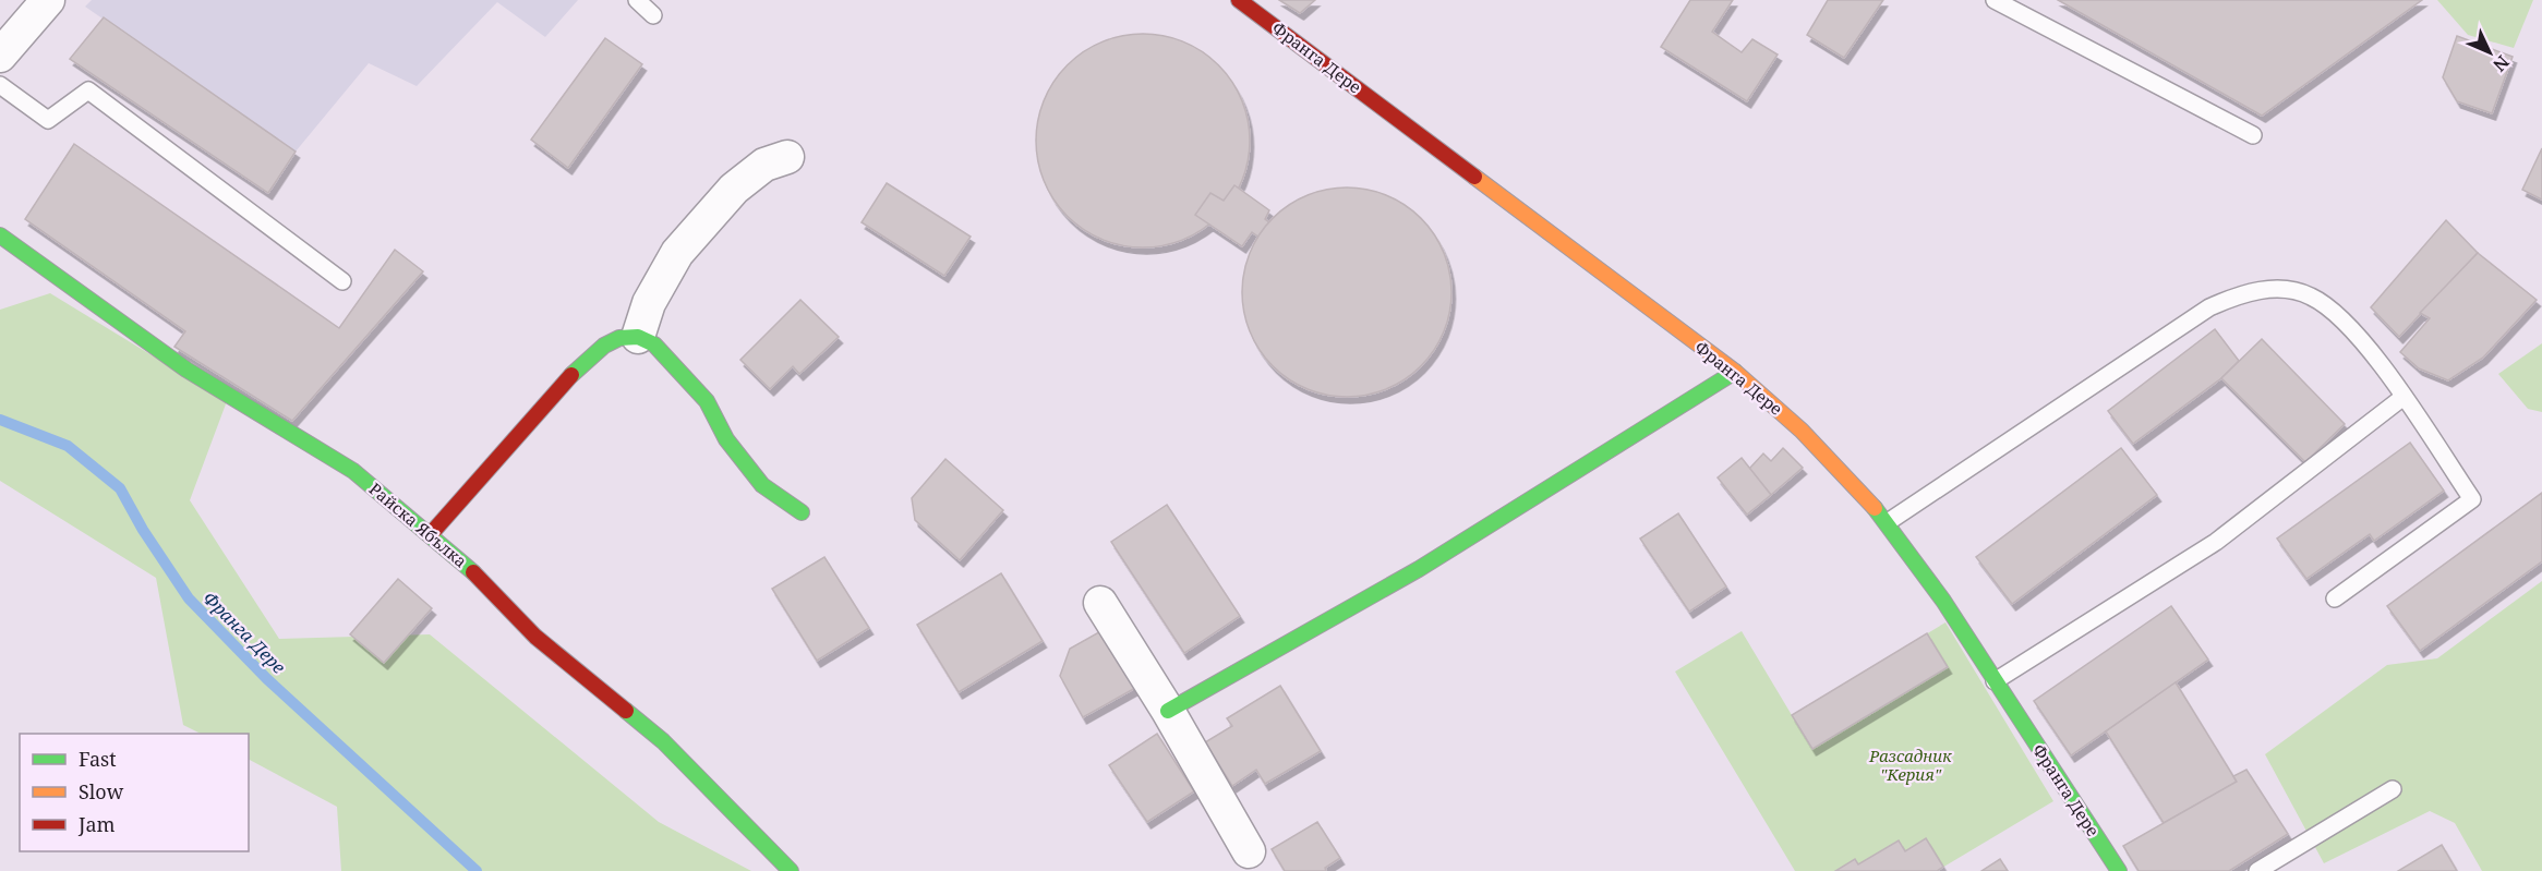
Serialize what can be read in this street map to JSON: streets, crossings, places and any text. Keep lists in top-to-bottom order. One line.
{"streets":{"street":["Франга Дере","Райска Ябълка"]},"water":["Франга Дере"],"parks":["Разсадник \"Керия\""],"legend":["Fast","Slow","Jam"],"north":"bottom right"}
